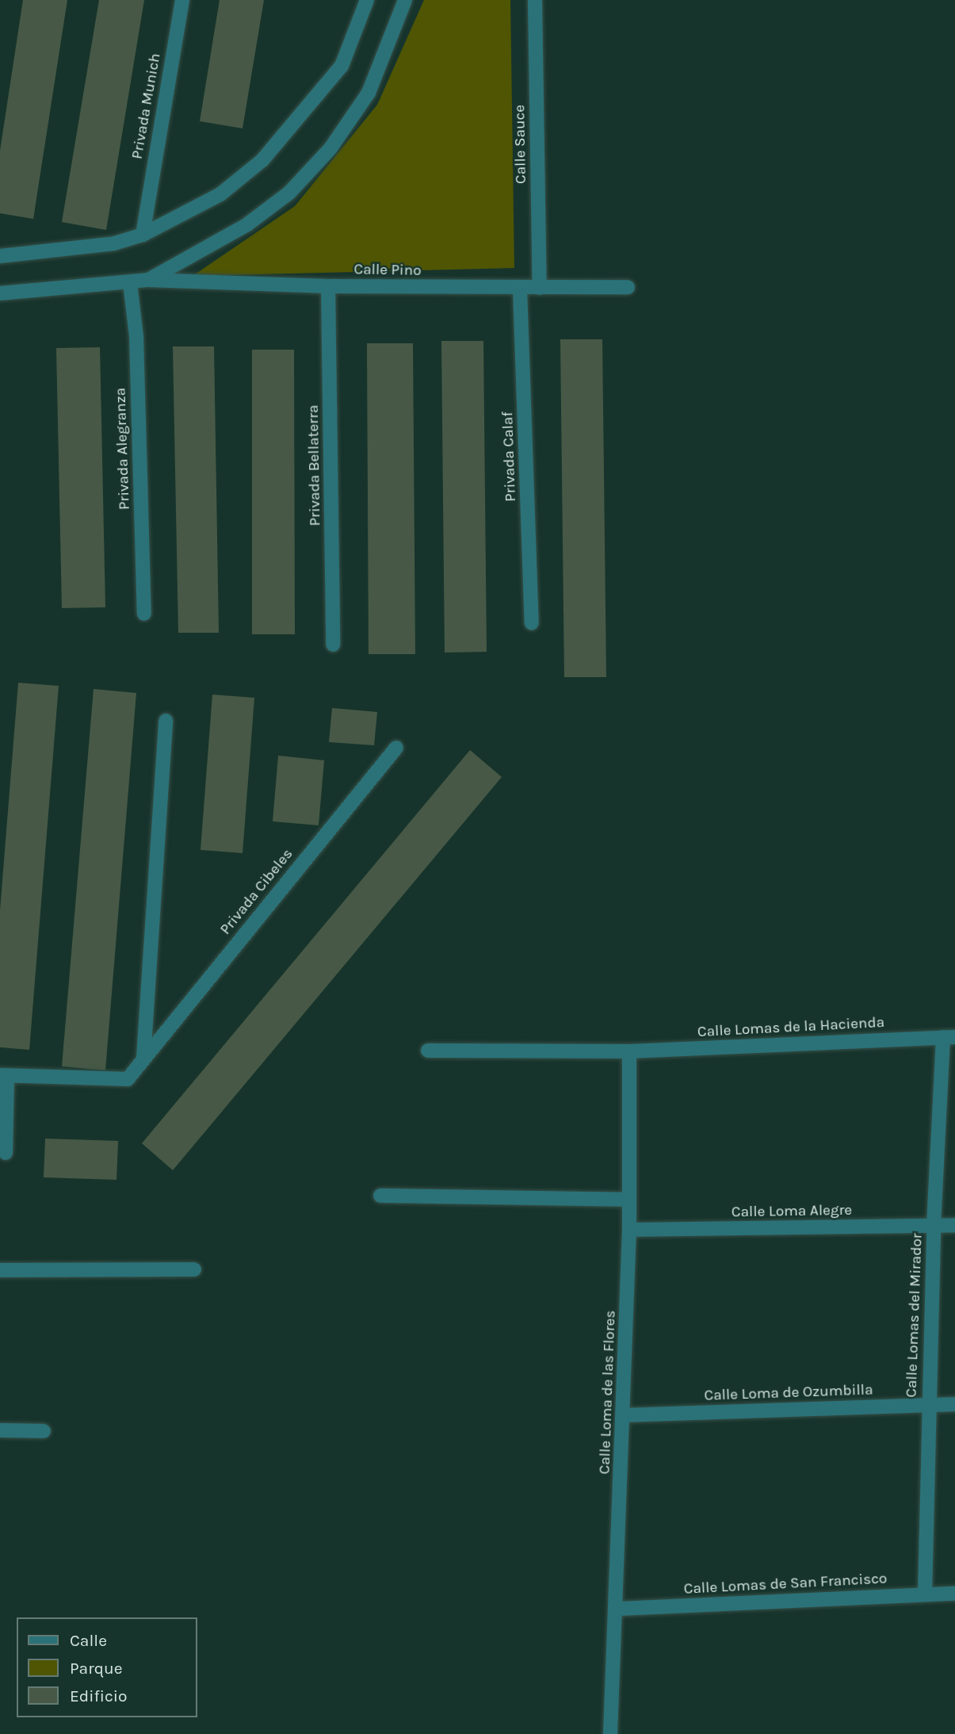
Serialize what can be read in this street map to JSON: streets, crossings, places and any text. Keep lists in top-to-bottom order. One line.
{"streets":{"street":["Privada Munich","Calle Sauce","Calle Pino","Privada Alegranza","Privada Calaf","Privada Bellaterra","Privada Cibeles","Calle Lomas de la Hacienda","Calle Loma Alegre","Calle Lomas del Mirador","Calle Loma de las Flores","Calle Loma de Ozumbilla","Calle Lomas de San Francisco"]},"crossings":[["Calle Sauce","Calle Pino"],["Calle Pino","Privada Calaf"],["Calle Pino","Privada Bellaterra"],["Calle Lomas de la Hacienda","Calle Lomas del Mirador"],["Calle Lomas de la Hacienda","Calle Loma de las Flores"],["Calle Loma Alegre","Calle Lomas del Mirador"],["Calle Loma Alegre","Calle Loma de las Flores"],["Calle Lomas del Mirador","Calle Loma de Ozumbilla"],["Calle Lomas del Mirador","Calle Lomas de San Francisco"],["Calle Loma de las Flores","Calle Loma de Ozumbilla"],["Calle Loma de las Flores","Calle Lomas de San Francisco"]],"legend":["Calle","Parque","Edificio"]}
